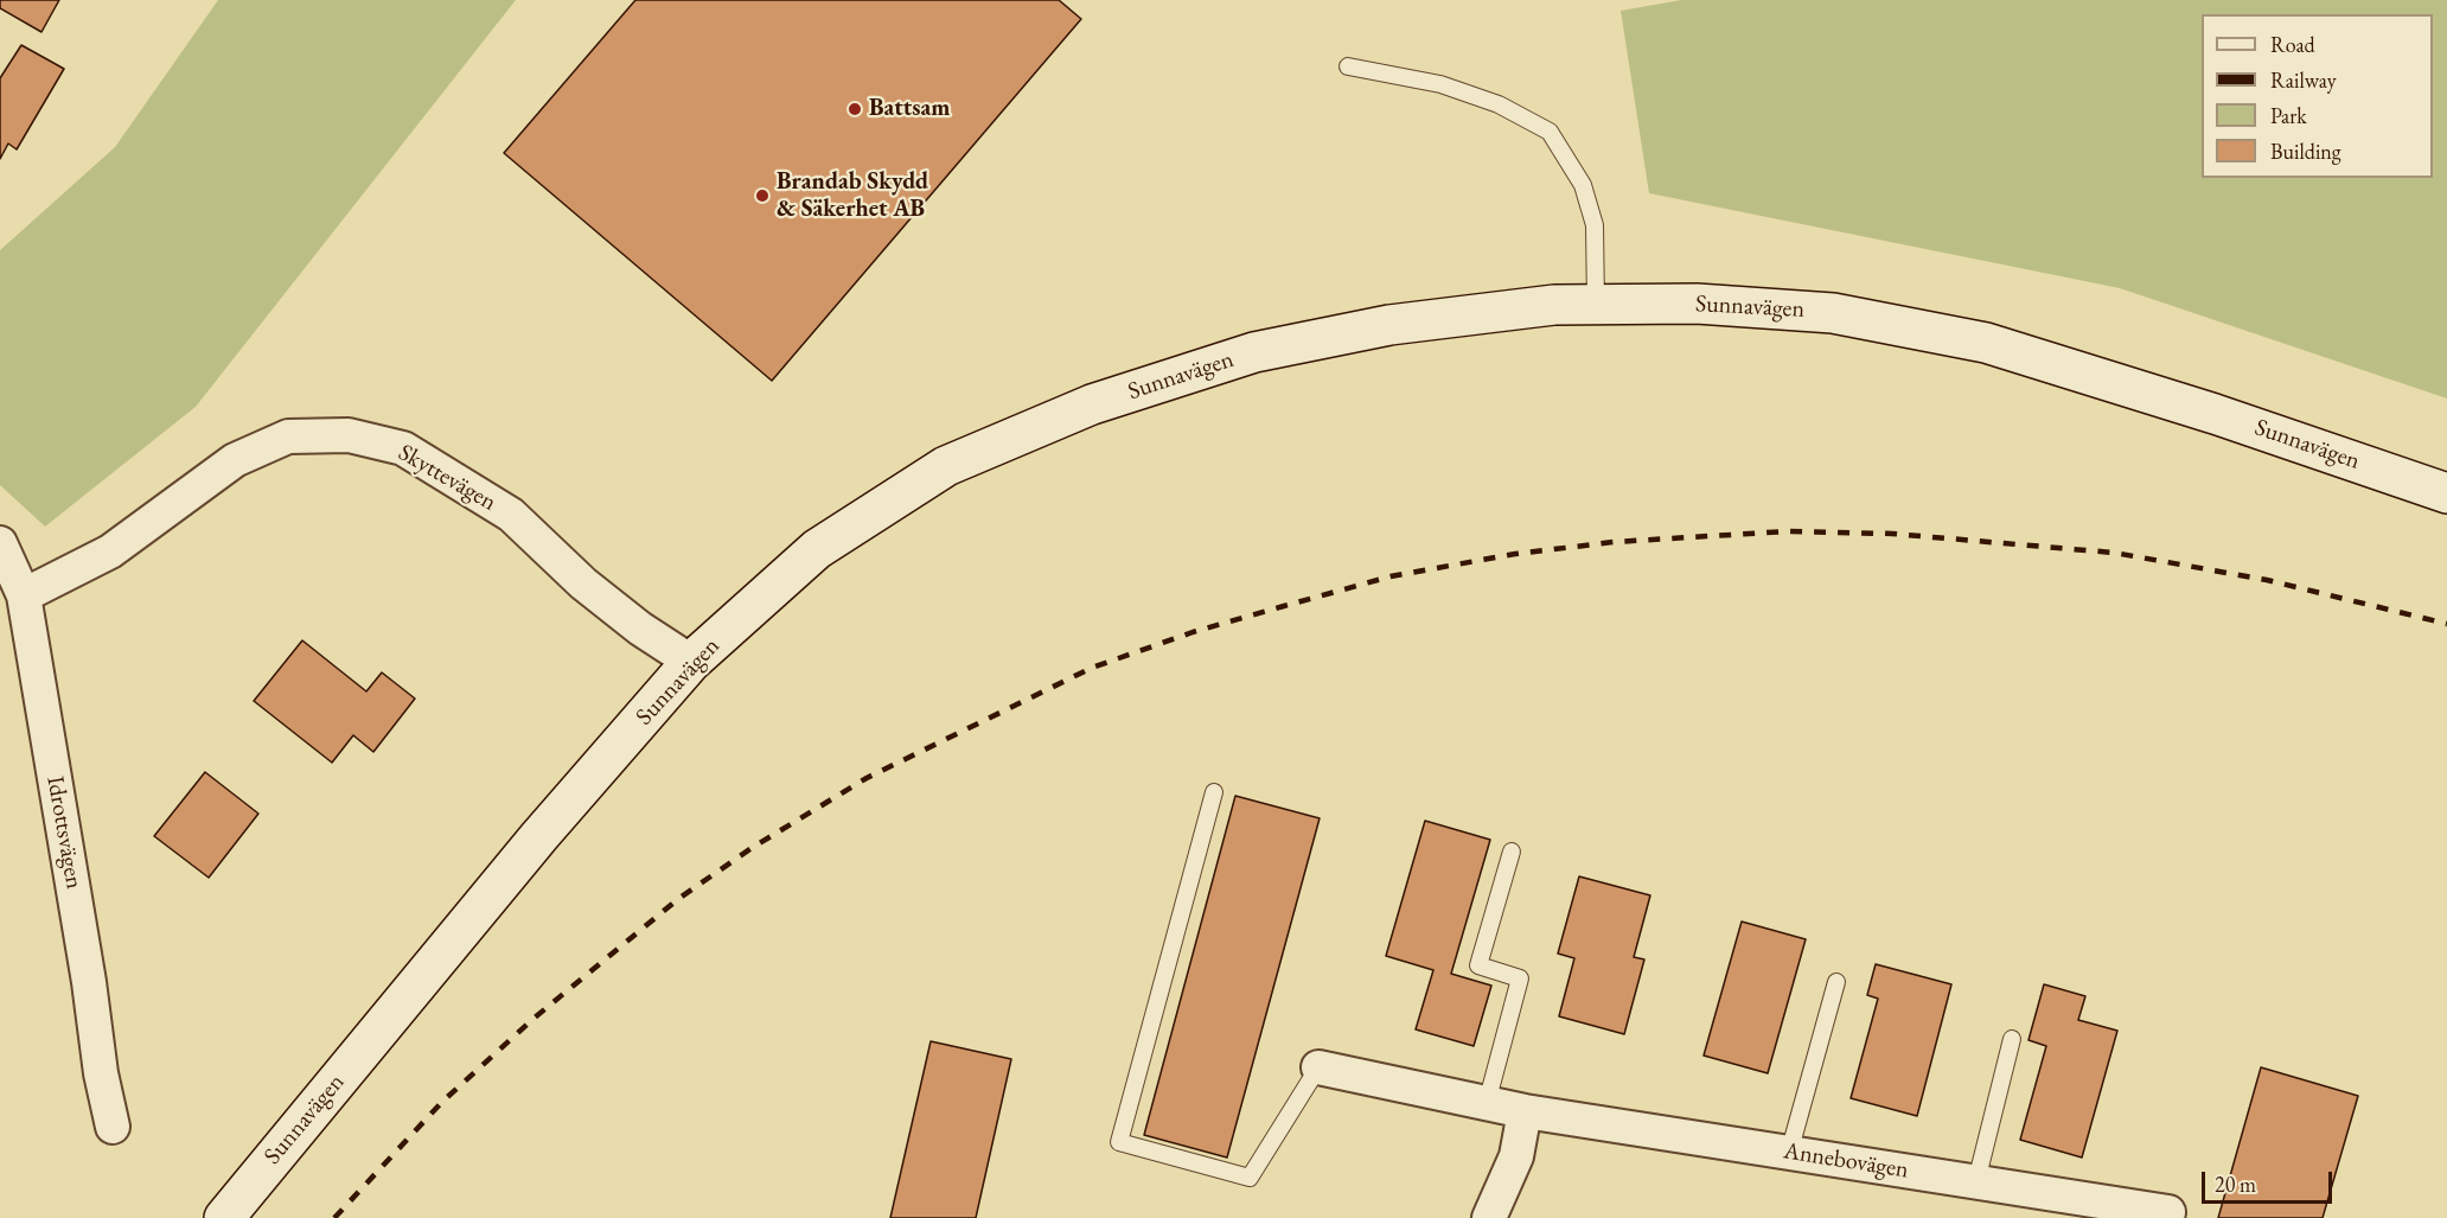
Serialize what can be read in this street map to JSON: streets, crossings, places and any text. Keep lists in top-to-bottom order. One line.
{"streets":{"main road":["Sunnavägen"],"street":["Skyttevägen","Idrottsvägen","Annebovägen"]},"crossings":[["Sunnavägen","Skyttevägen"],["Skyttevägen","Idrottsvägen"]],"places":["Battsam","Brandab Skydd & Säkerhet AB"],"legend":["Road","Railway","Park","Building"],"scale_bar":"20 m"}
